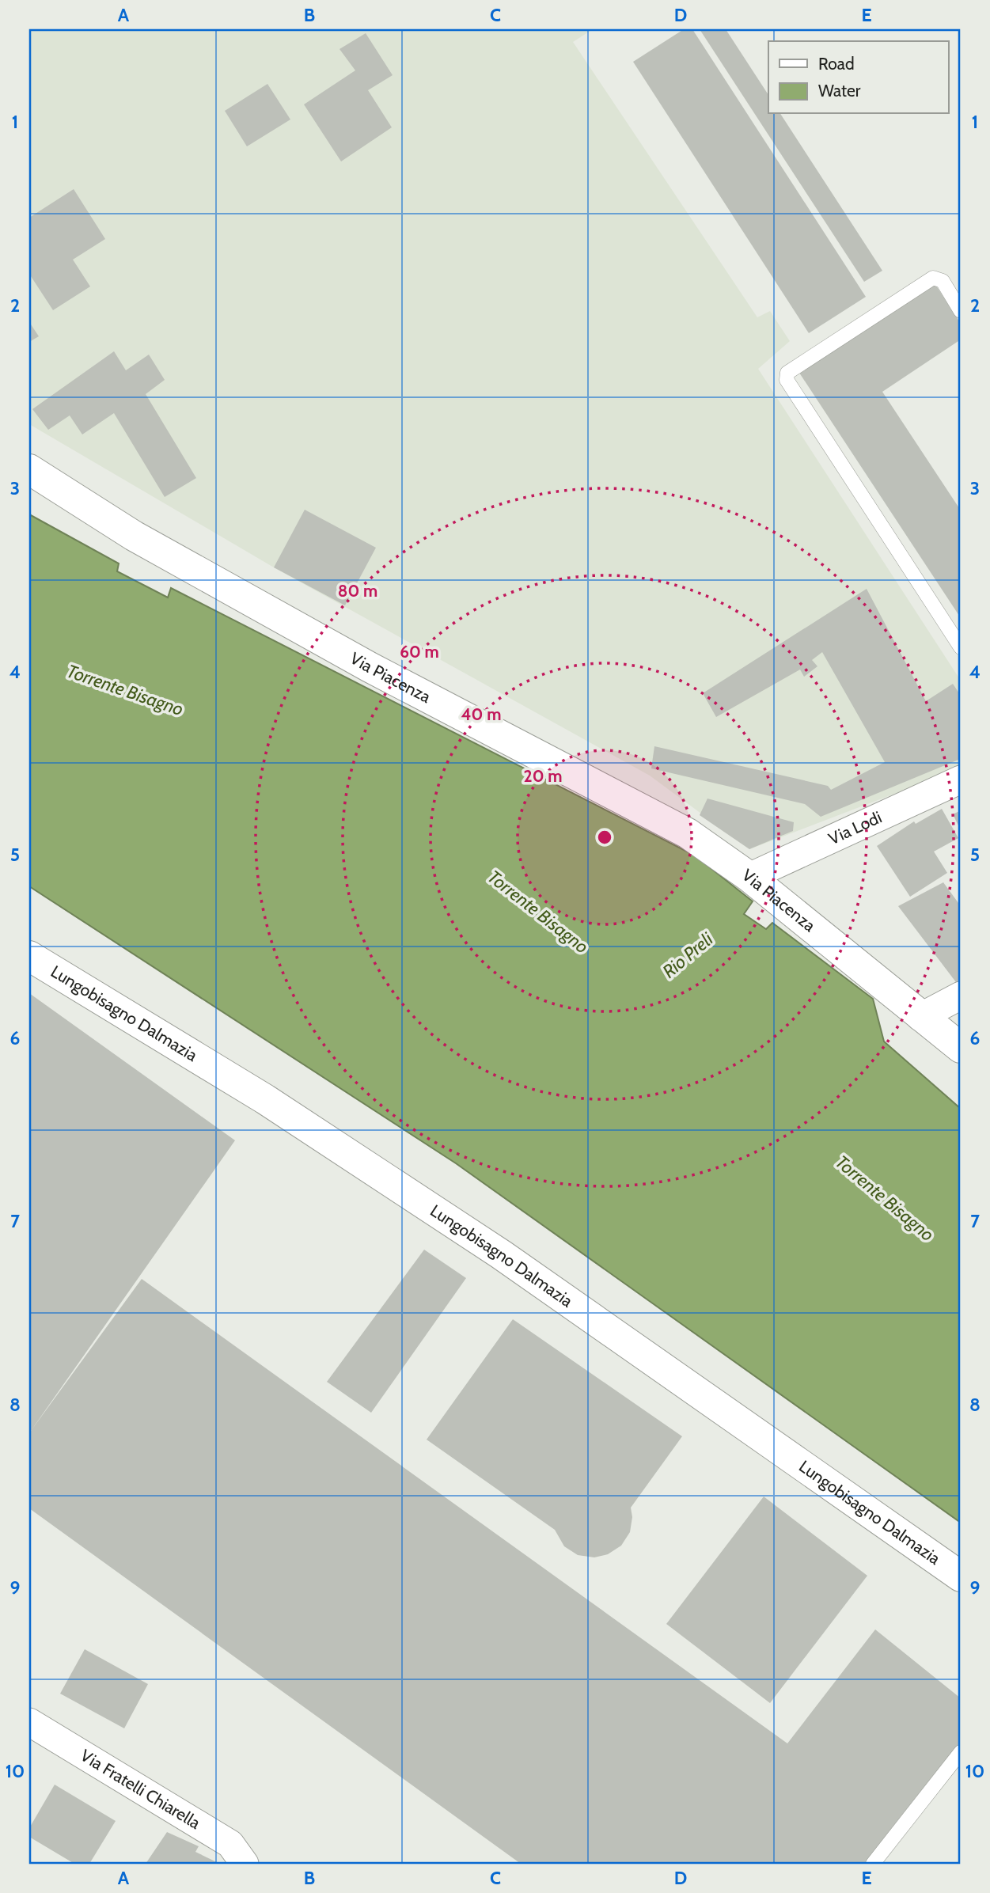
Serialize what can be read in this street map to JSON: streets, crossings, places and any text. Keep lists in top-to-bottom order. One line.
{"streets":{"main road":["Via Piacenza","Lungobisagno Dalmazia"],"street":["Via Lodi","Via Fratelli Chiarella"]},"crossings":[["Via Piacenza","Via Lodi"]],"water":["Torrente Bisagno","Rio Preli"],"legend":["Road","Water"],"grid":{"columns":["A","B","C","D","E"],"rows":["1","2","3","4","5","6","7","8","9","10"]},"rings":["80 m","60 m","40 m","20 m"]}
